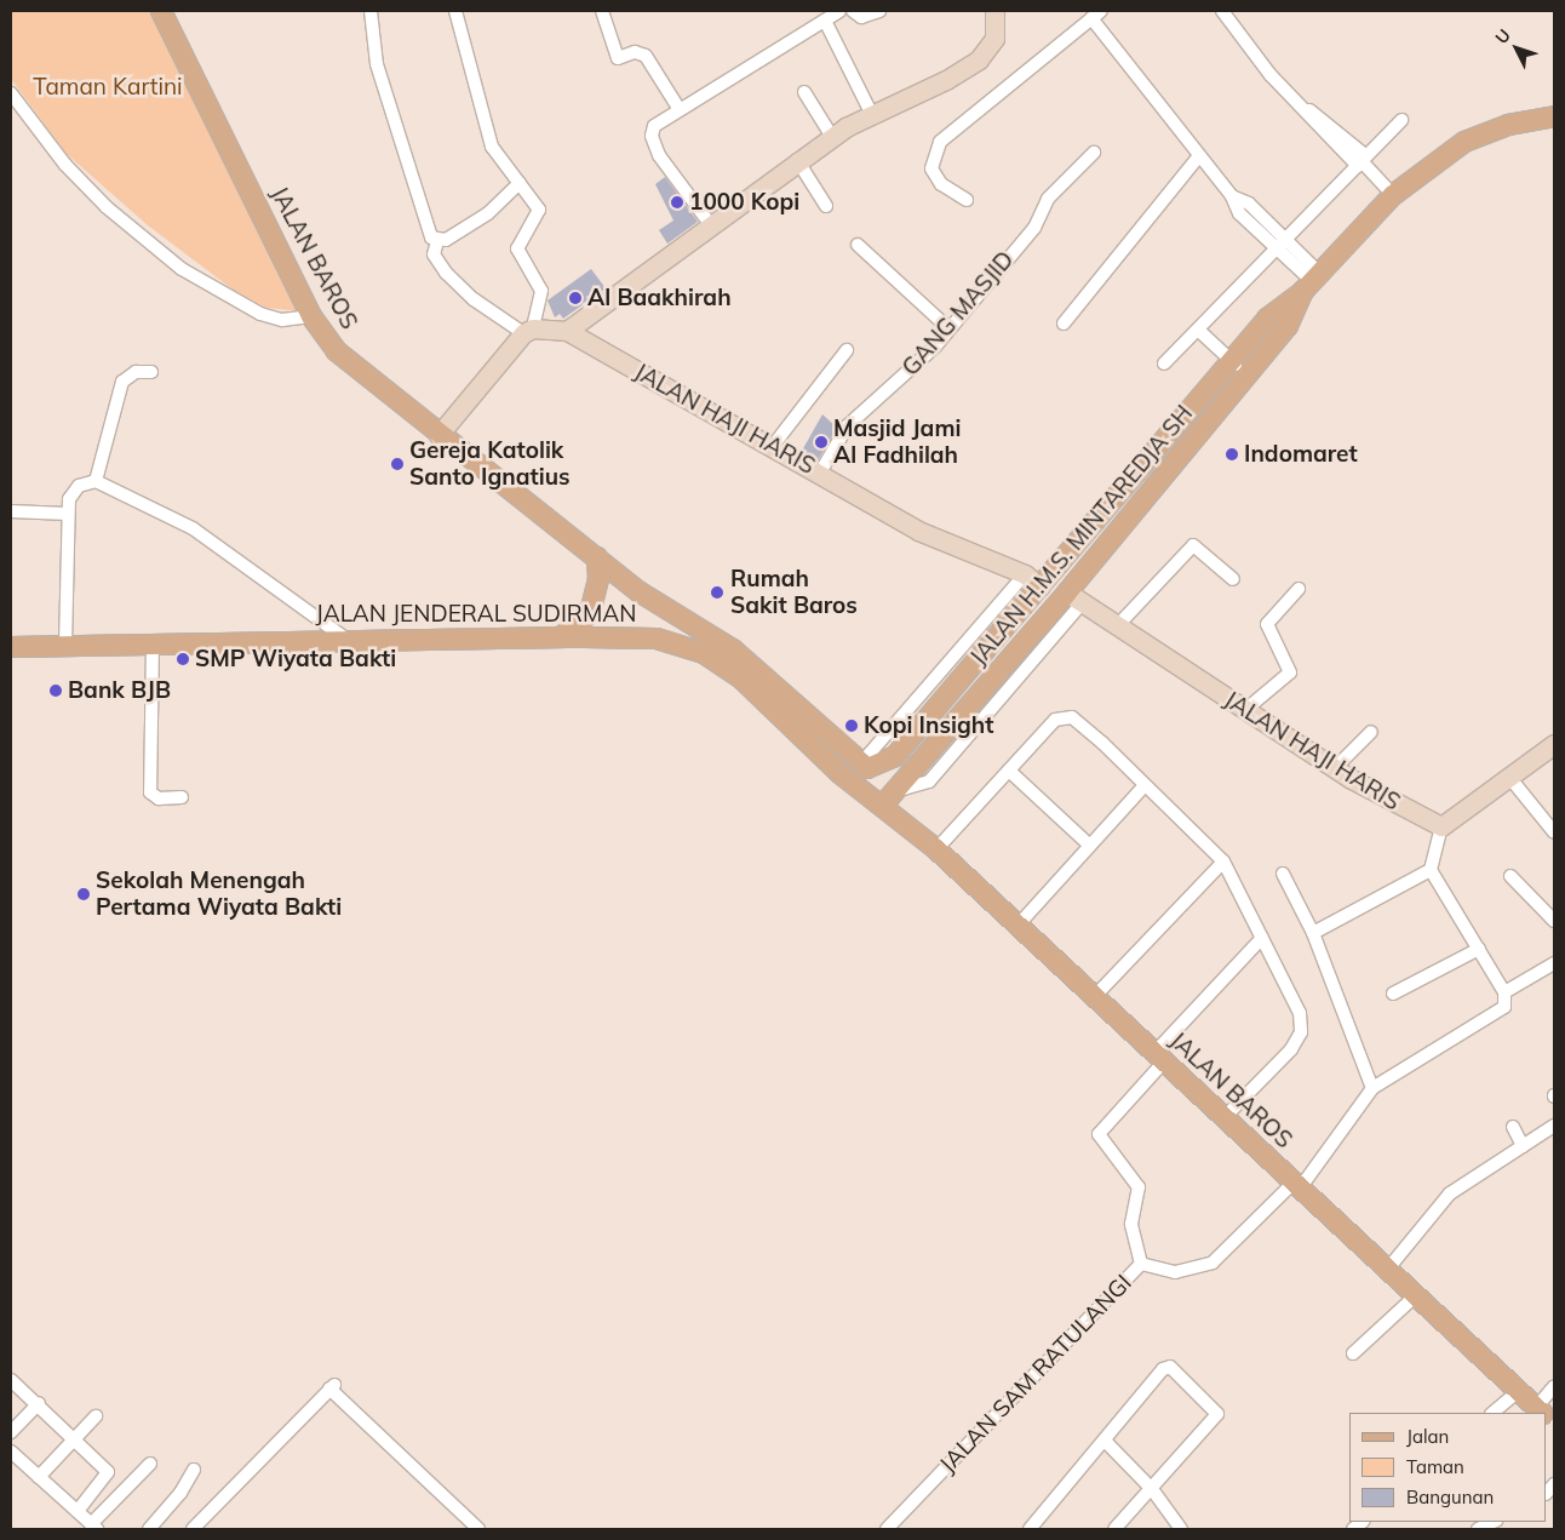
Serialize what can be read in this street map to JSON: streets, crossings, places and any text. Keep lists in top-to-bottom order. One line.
{"streets":{"main road":["JALAN BAROS","JALAN H.M.S. MINTAREDJA SH","JALAN JENDERAL SUDIRMAN"],"street":["GANG MASJID","JALAN HAJI HARIS","JALAN SAM RATULANGI"]},"crossings":[["JALAN BAROS","JALAN H.M.S. MINTAREDJA SH"],["JALAN BAROS","JALAN JENDERAL SUDIRMAN"],["JALAN BAROS","JALAN SAM RATULANGI"],["GANG MASJID","JALAN HAJI HARIS"],["JALAN HAJI HARIS","JALAN H.M.S. MINTAREDJA SH"],["JALAN H.M.S. MINTAREDJA SH","JALAN JENDERAL SUDIRMAN"]],"parks":["Taman Kartini"],"places":["1000 Kopi","Al Baakhirah","Masjid Jami Al Fadhilah","Indomaret","Gereja Katolik Santo Ignatius","Rumah Sakit Baros","SMP Wiyata Bakti","Bank BJB","Kopi Insight","Sekolah Menengah Pertama Wiyata Bakti"],"legend":["Jalan","Taman","Bangunan"],"north":"top left"}
